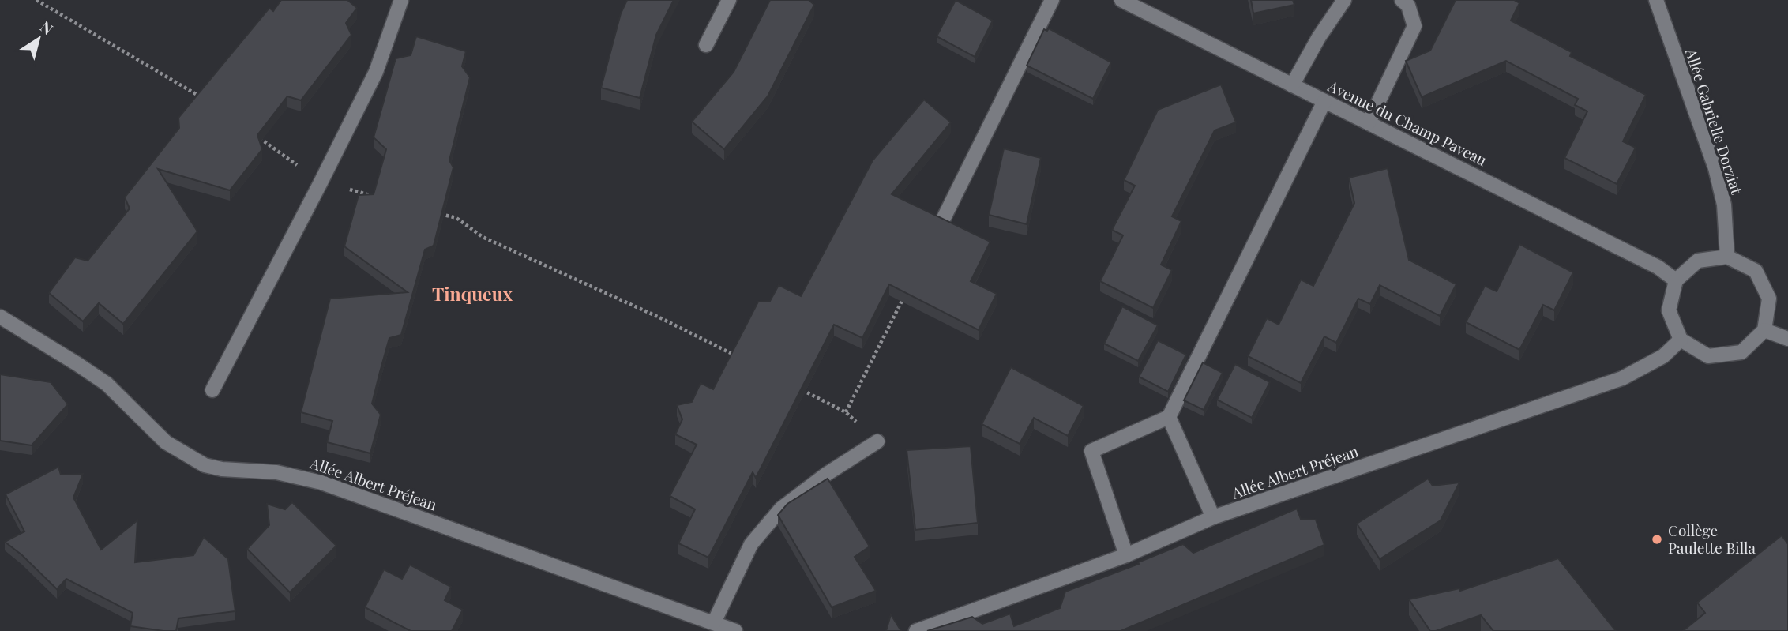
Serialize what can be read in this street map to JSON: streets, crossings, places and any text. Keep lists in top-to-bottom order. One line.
{"streets":{"street":["Allée Gabrielle Dorziat","Avenue du Champ Paveau","Allée Albert Préjean"]},"crossings":[["Allée Gabrielle Dorziat","Avenue du Champ Paveau"],["Allée Gabrielle Dorziat","Allée Albert Préjean"],["Avenue du Champ Paveau","Allée Albert Préjean"]],"districts":["Tinqueux"],"places":["Collège Paulette Billa"],"north":"top right"}
